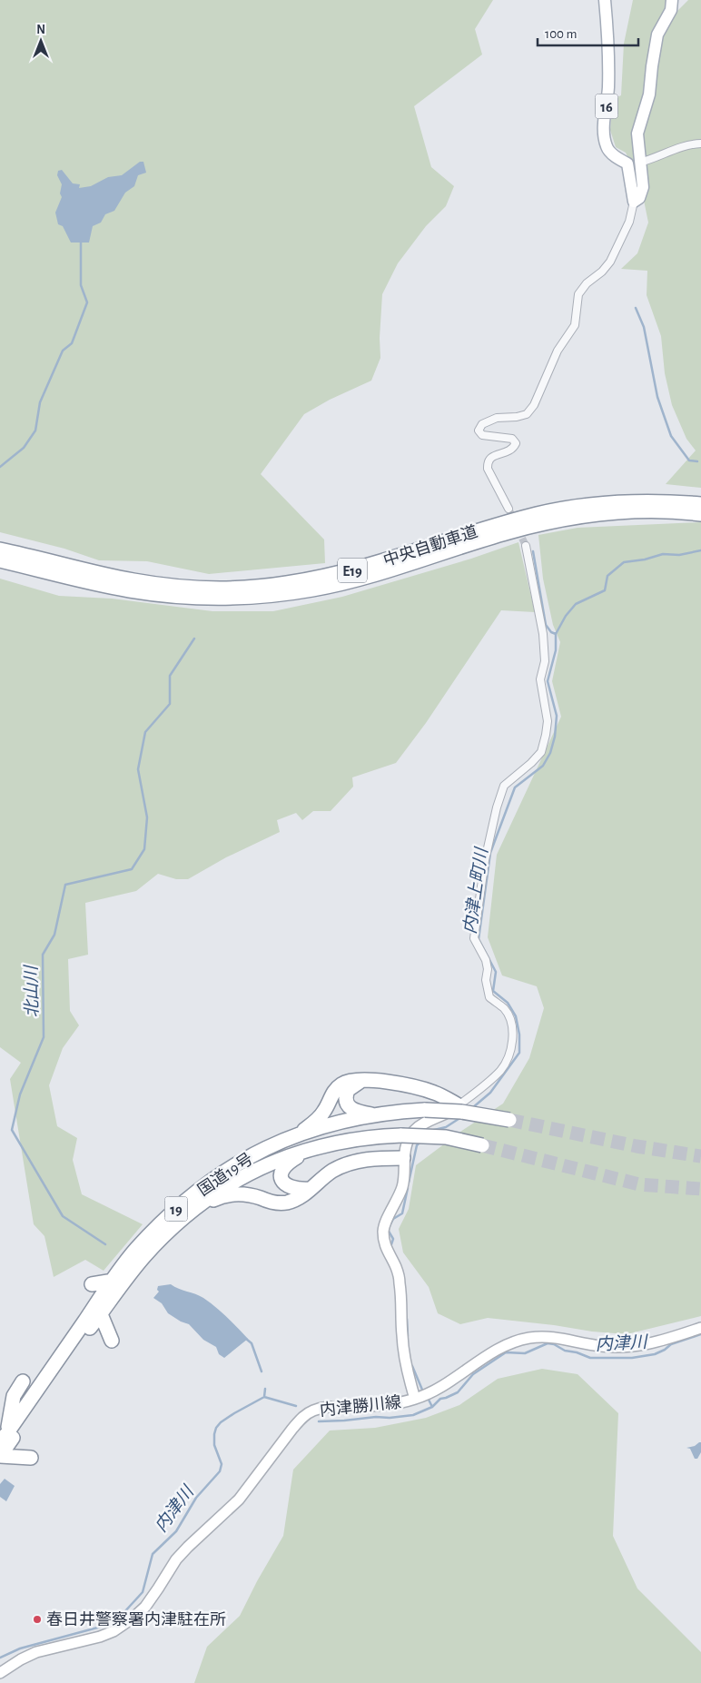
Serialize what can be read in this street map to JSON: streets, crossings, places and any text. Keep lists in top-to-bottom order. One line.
{"streets":{"highway":["中央自動車道","E19","国道19号","19"],"main road":["16","内津勝川線"]},"water":["内津上町川","北山川","内津川"],"places":["春日井警察署内津駐在所"],"scale_bar":"100 m","north":"top"}
